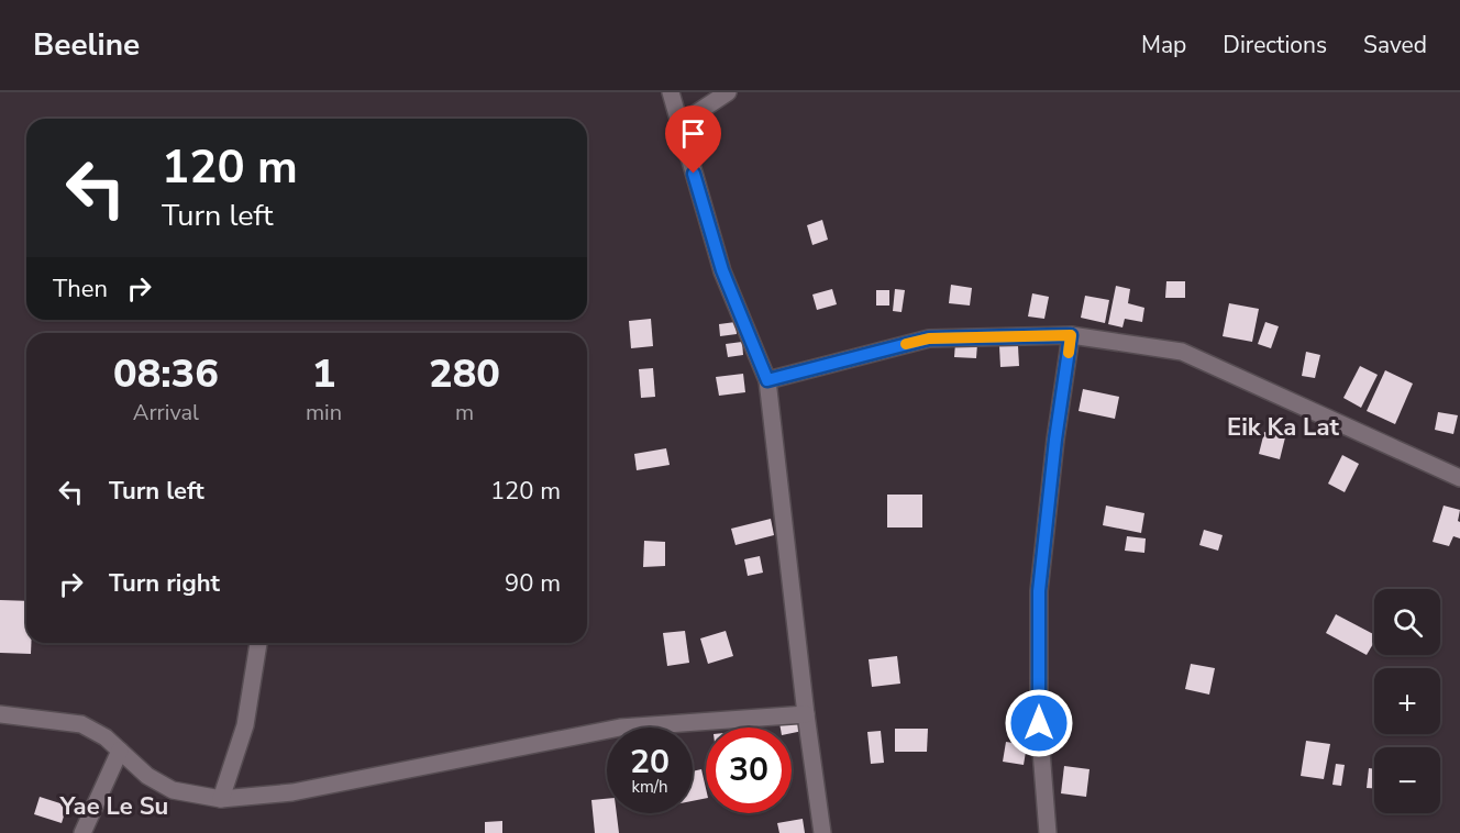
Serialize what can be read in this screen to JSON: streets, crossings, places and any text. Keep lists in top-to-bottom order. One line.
{"districts":["Eik Ka Lat","Yae Le Su"],"page":{"header":"Beeline","nav":["Map","Directions","Saved"],"turn":["120 m","Turn left"],"then":"Then","eta":["08:36","Arrival","1","min","280","m"],"list":[{"name":"Turn left","value":"120 m"},{"name":"Turn right","value":"90 m"}],"map_buttons":["+","−"],"speed":"20 km/h","limit":"30"}}
